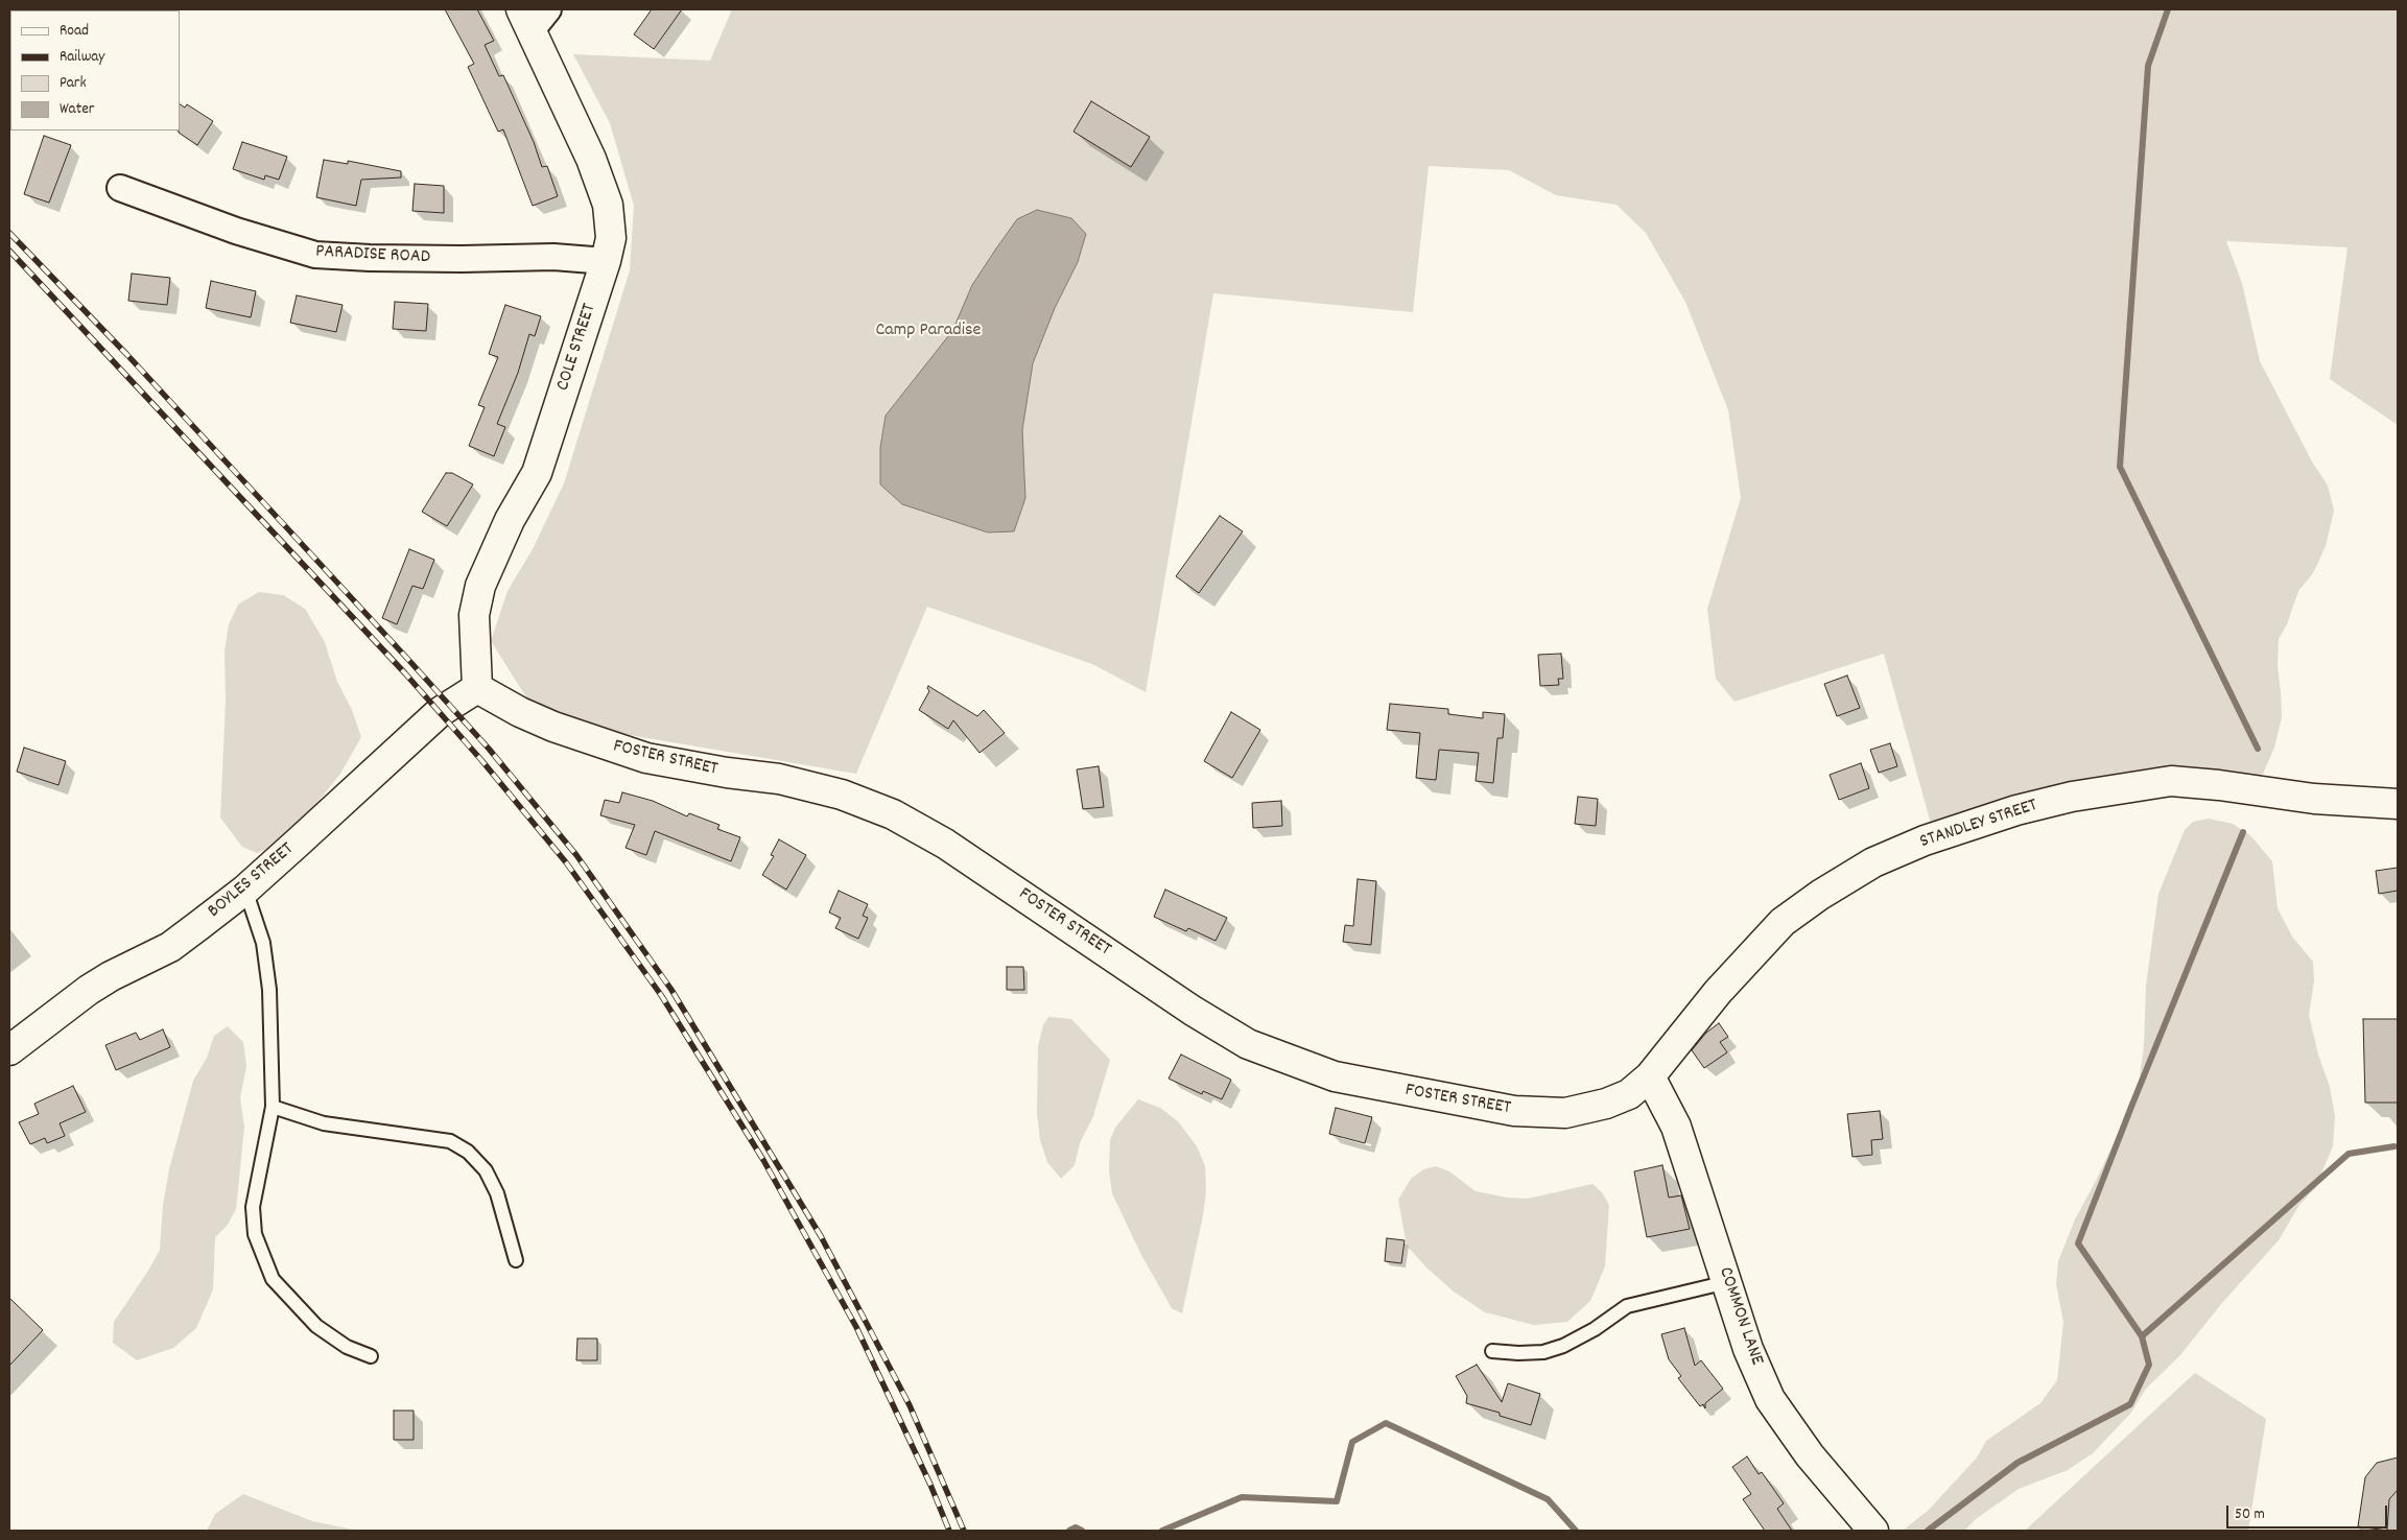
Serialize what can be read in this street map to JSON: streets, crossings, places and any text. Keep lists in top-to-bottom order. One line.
{"streets":{"street":["PARADISE ROAD","COLE STREET","FOSTER STREET","STANDLEY STREET","BOYLES STREET","COMMON LANE"]},"crossings":[["PARADISE ROAD","COLE STREET"],["COLE STREET","FOSTER STREET"],["COLE STREET","BOYLES STREET"],["FOSTER STREET","STANDLEY STREET"],["FOSTER STREET","BOYLES STREET"],["FOSTER STREET","COMMON LANE"],["STANDLEY STREET","COMMON LANE"]],"parks":["Camp Paradise"],"legend":["Road","Railway","Park","Water"],"scale_bar":"50 m"}
